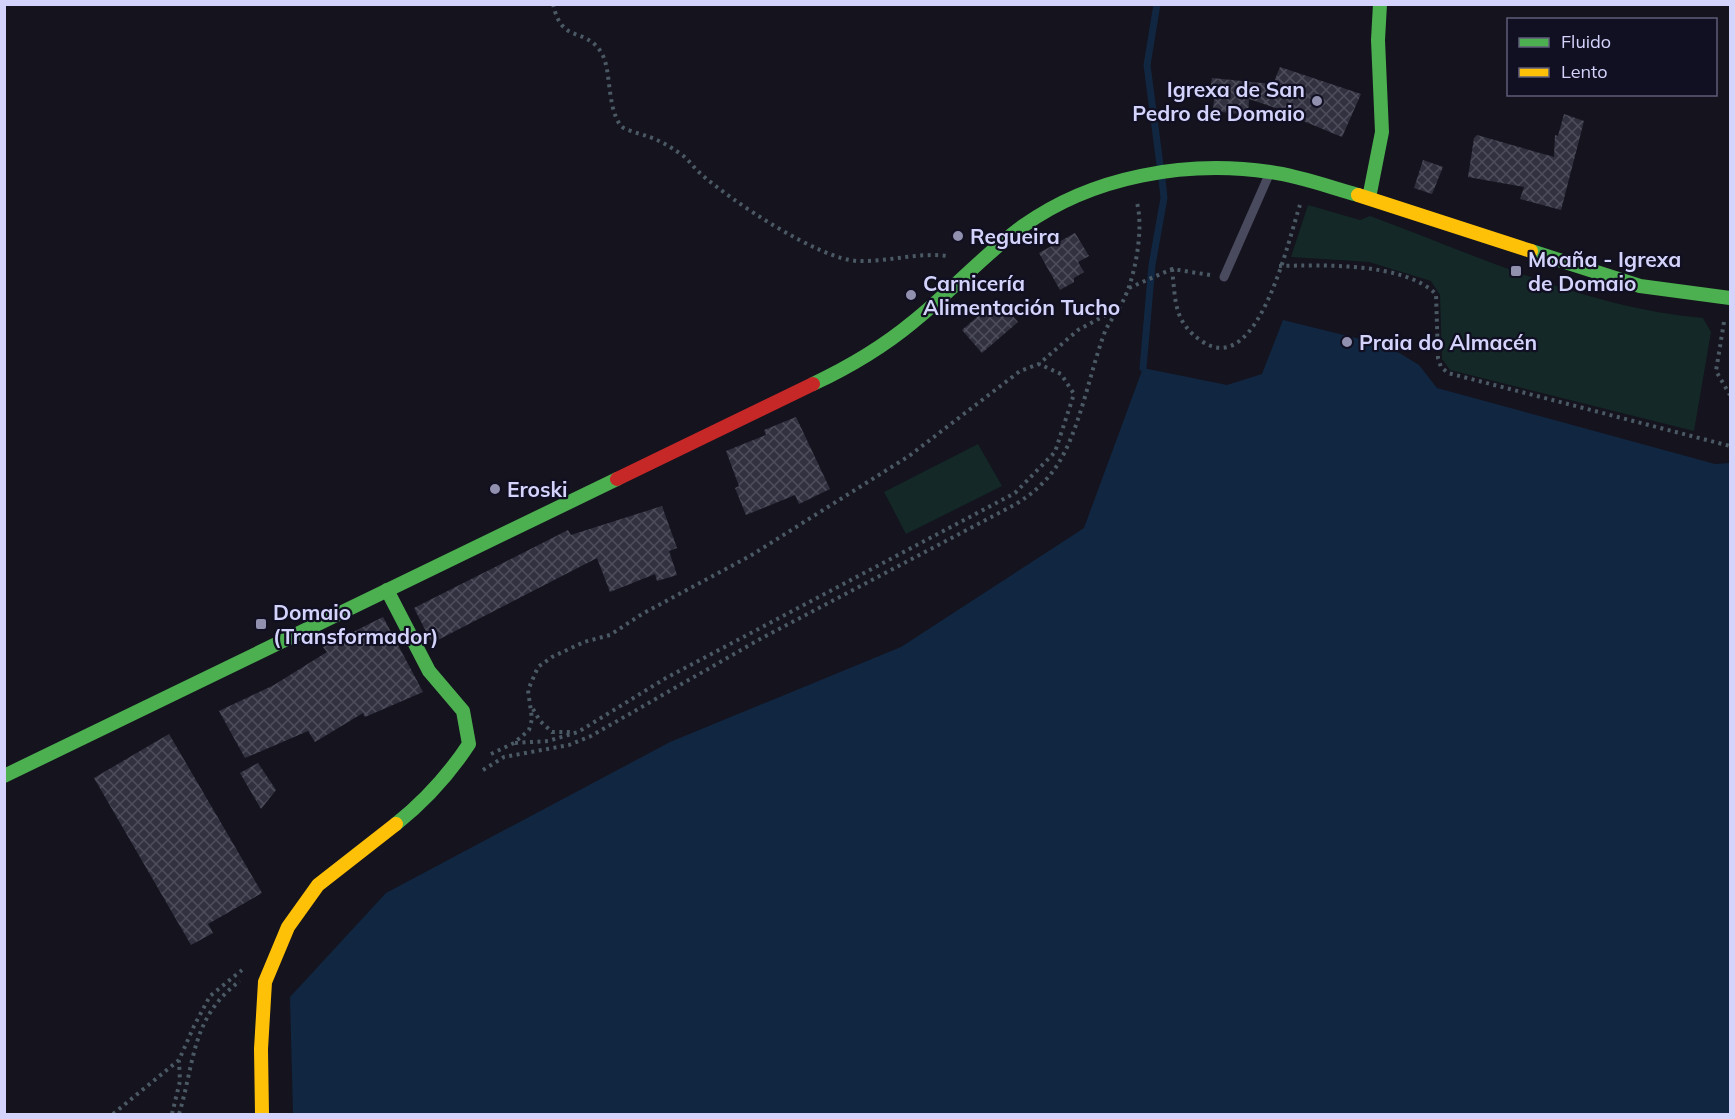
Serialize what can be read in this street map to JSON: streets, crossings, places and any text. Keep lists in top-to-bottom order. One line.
{"places":{"other":["Igrexa de San Pedro de Domaio","Regueira","Carnicería Alimentación Tucho","Praia do Almacén","Eroski"],"transit":["Moaña - Igrexa de Domaio","Domaio (Transformador)"]},"legend":["Fluido","Lento"]}
